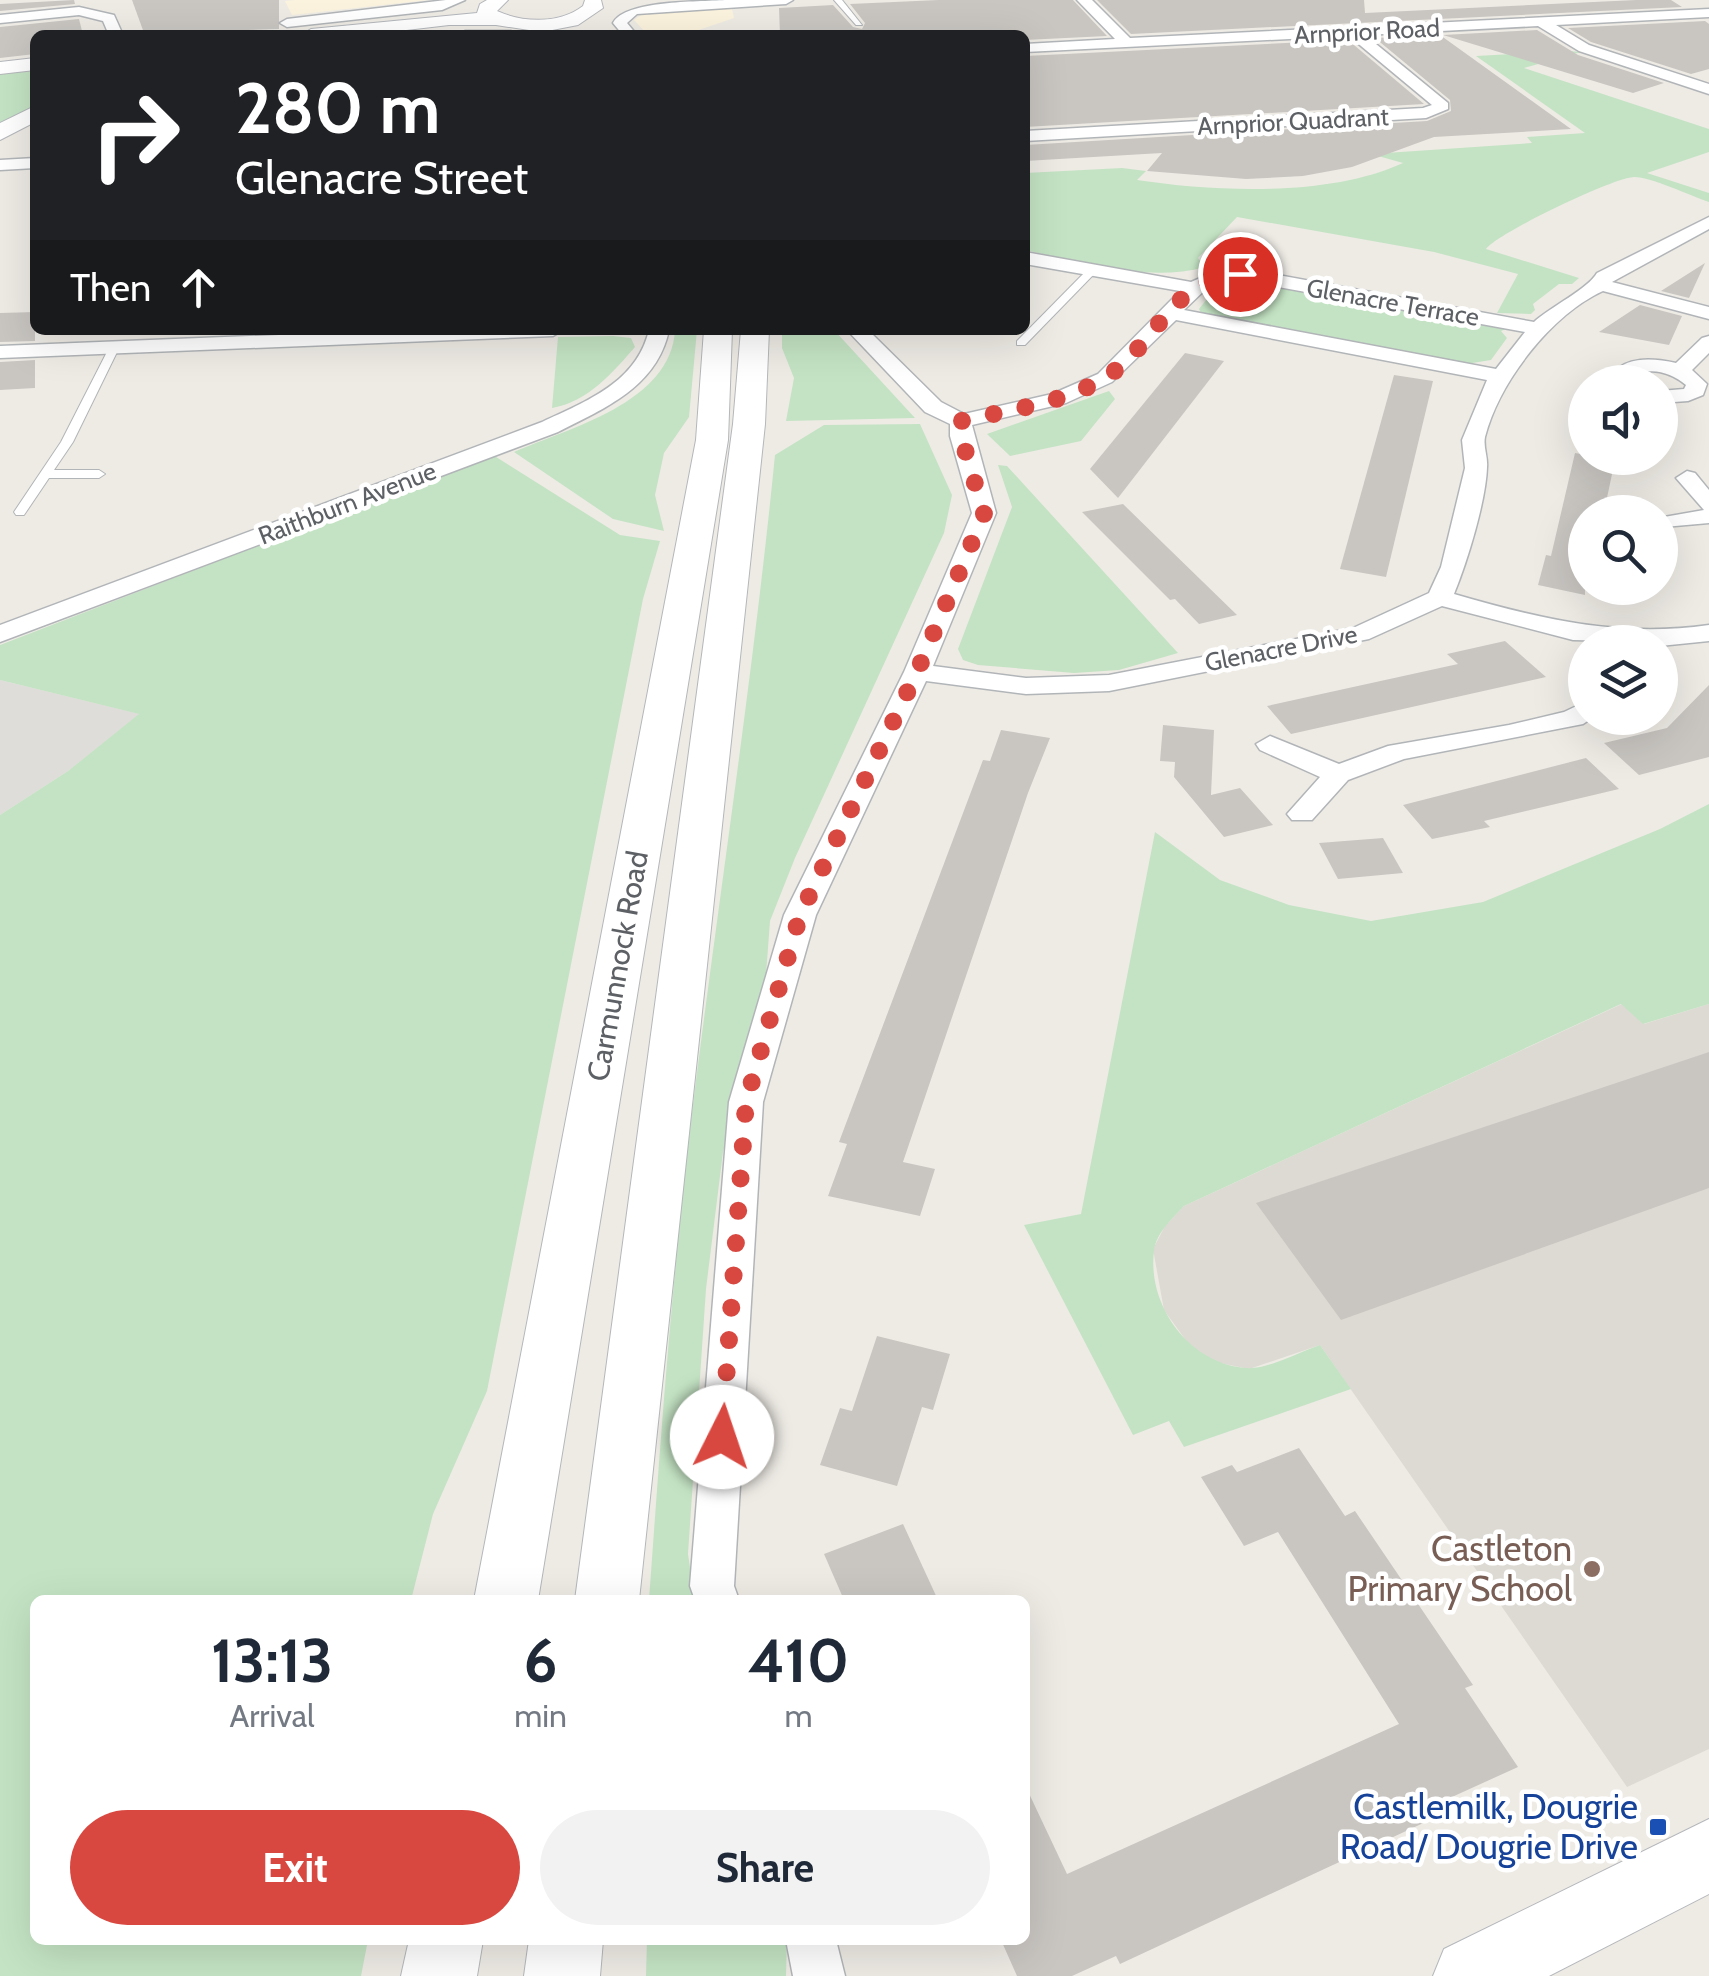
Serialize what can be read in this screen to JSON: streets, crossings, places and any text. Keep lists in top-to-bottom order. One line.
{"streets":{"main road":["Carmunnock Road"],"street":["Arnprior Road","Arnprior Quadrant","Glenacre Terrace","Raithburn Avenue","Glenacre Drive"]},"crossings":[["Arnprior Road","Arnprior Quadrant"]],"places":{"other":["Castleton Primary School"],"transit":["Castlemilk, Dougrie Road/ Dougrie Drive"]},"page":{"turn":["280 m","Glenacre Street"],"then":"Then","eta":["13:13","Arrival","6","min","410","m"],"buttons":["Exit","Share"]}}
